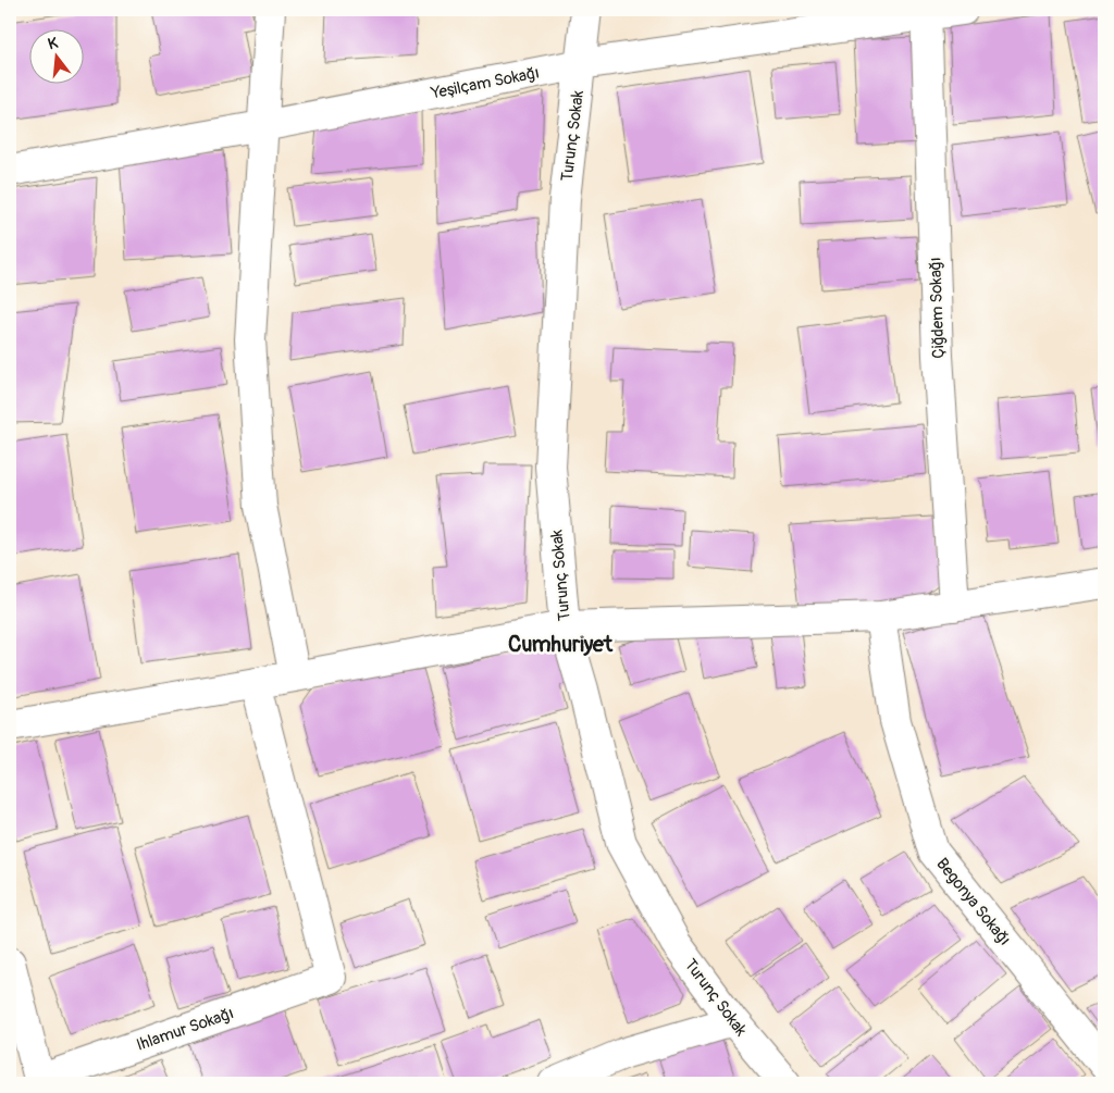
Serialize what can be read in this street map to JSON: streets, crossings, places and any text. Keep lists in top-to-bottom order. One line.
{"streets":{"street":["Yeşilçam Sokağı","Turunç Sokak","Çiğdem Sokağı","Begonya Sokağı","Ihlamur Sokağı"]},"crossings":[["Yeşilçam Sokağı","Turunç Sokak"],["Yeşilçam Sokağı","Çiğdem Sokağı"]],"districts":["Cumhuriyet"],"north":"top"}
